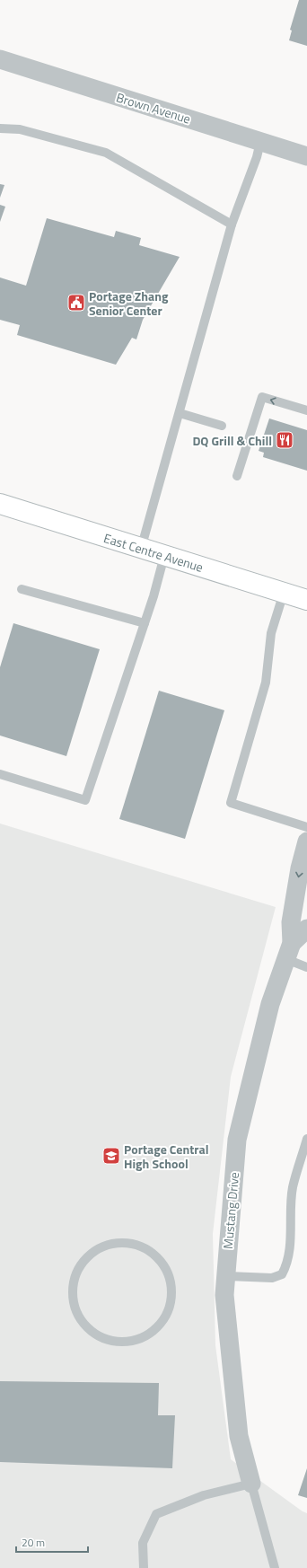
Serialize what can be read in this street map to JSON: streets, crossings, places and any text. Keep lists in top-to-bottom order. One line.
{"streets":{"main road":["East Centre Avenue"],"street":["Brown Avenue","Mustang Drive"]},"places":{"public building":["Portage Zhang Senior Center"],"restaurant":["DQ Grill & Chill"],"school or university":["Portage Central High School"]},"scale_bar":"20 m"}
